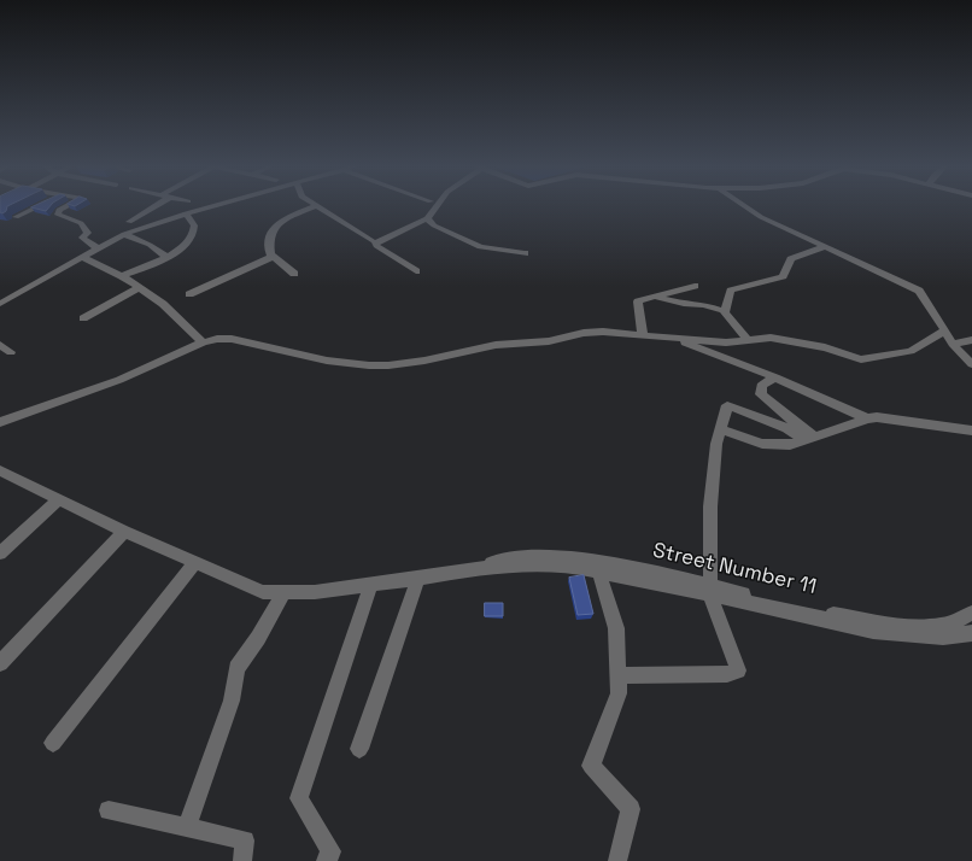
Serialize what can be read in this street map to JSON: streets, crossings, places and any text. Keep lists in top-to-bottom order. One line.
{"streets":{"street":["Street Number 11"]}}
